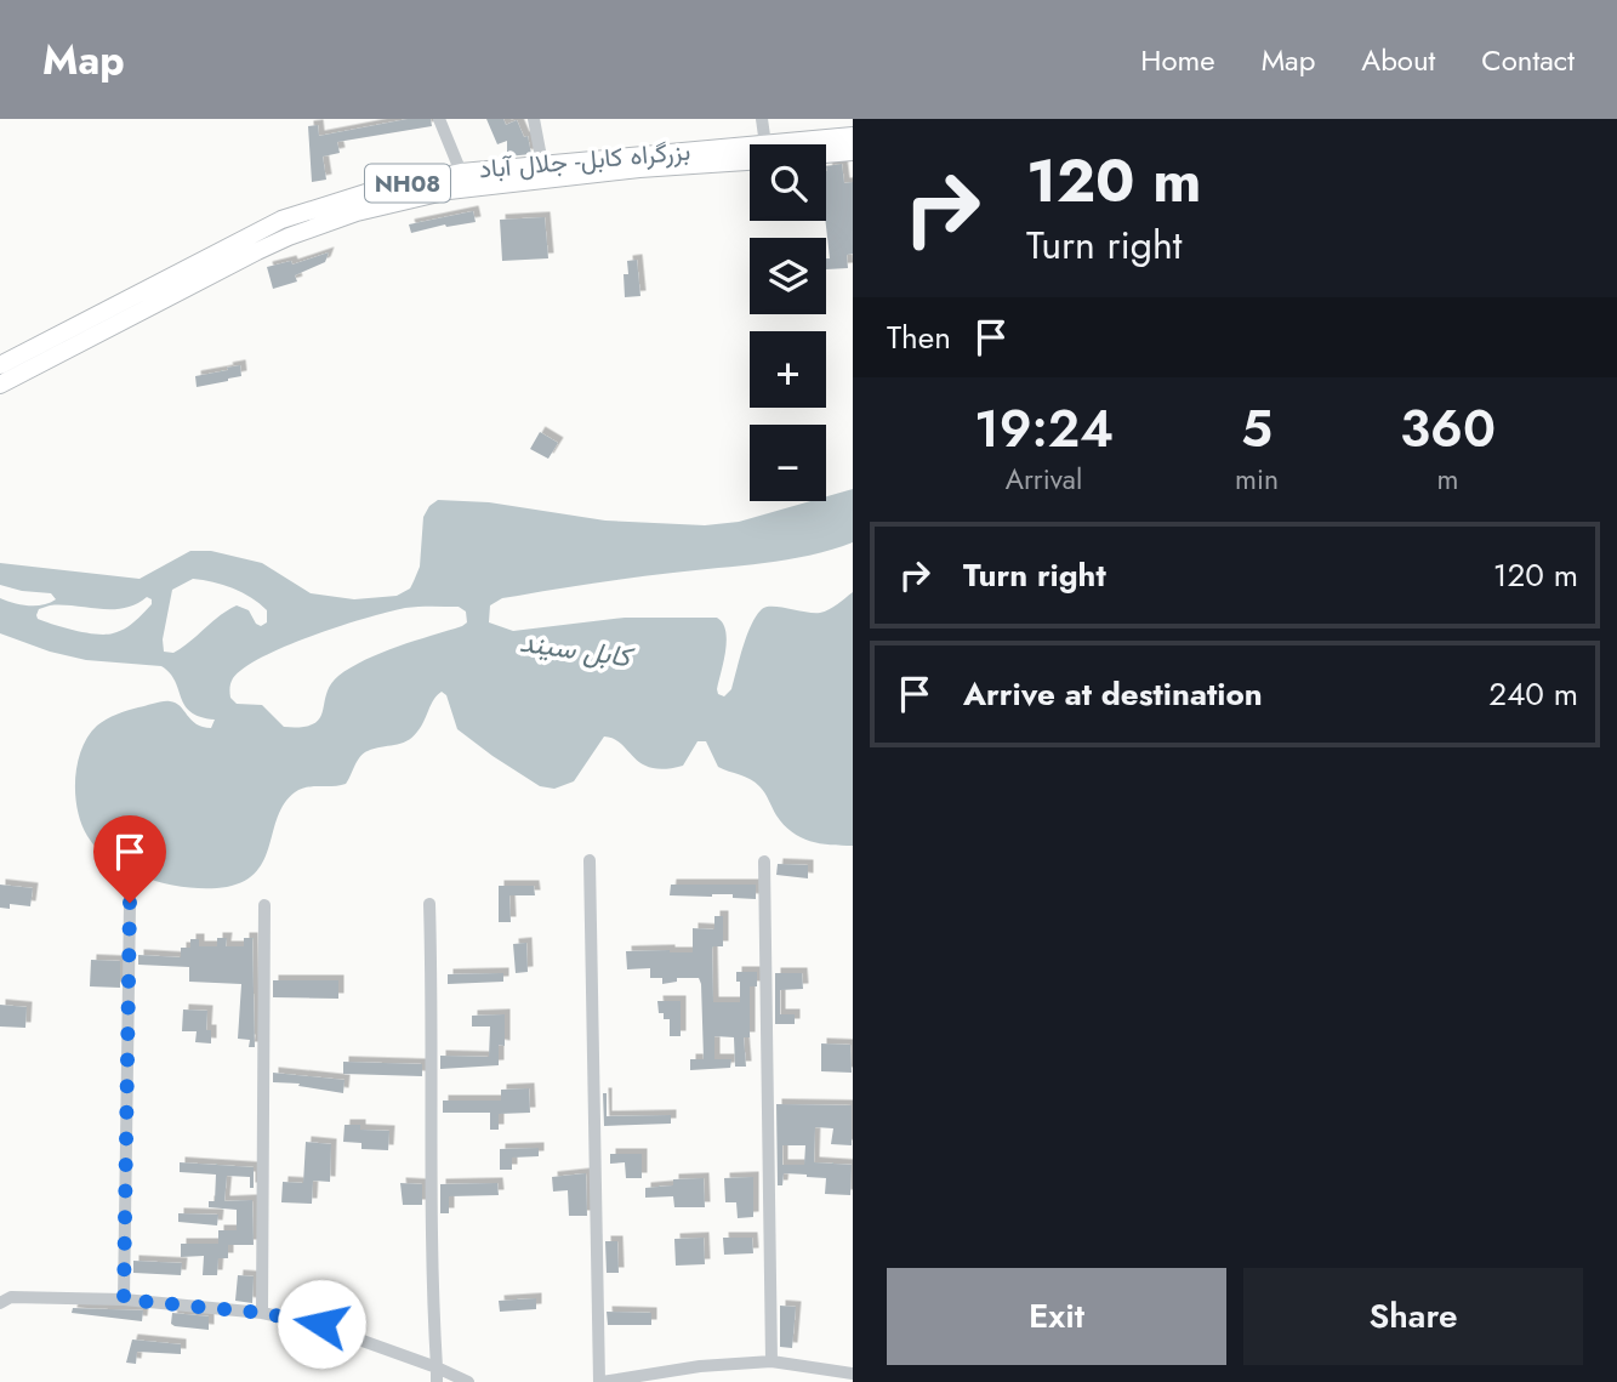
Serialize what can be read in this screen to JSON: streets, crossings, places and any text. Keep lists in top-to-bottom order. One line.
{"streets":{"highway":["بزرگراه کابل- جلال آباد","NH08"]},"water":["کابل سيند"],"page":{"header":"Map","nav":["Home","Map","About","Contact"],"turn":["120 m","Turn right"],"map_buttons":["+","−"],"then":"Then","eta":["19:24","Arrival","5","min","360","m"],"list":[{"name":"Turn right","value":"120 m"},{"name":"Arrive at destination","value":"240 m"}],"buttons":["Exit","Share"]}}
